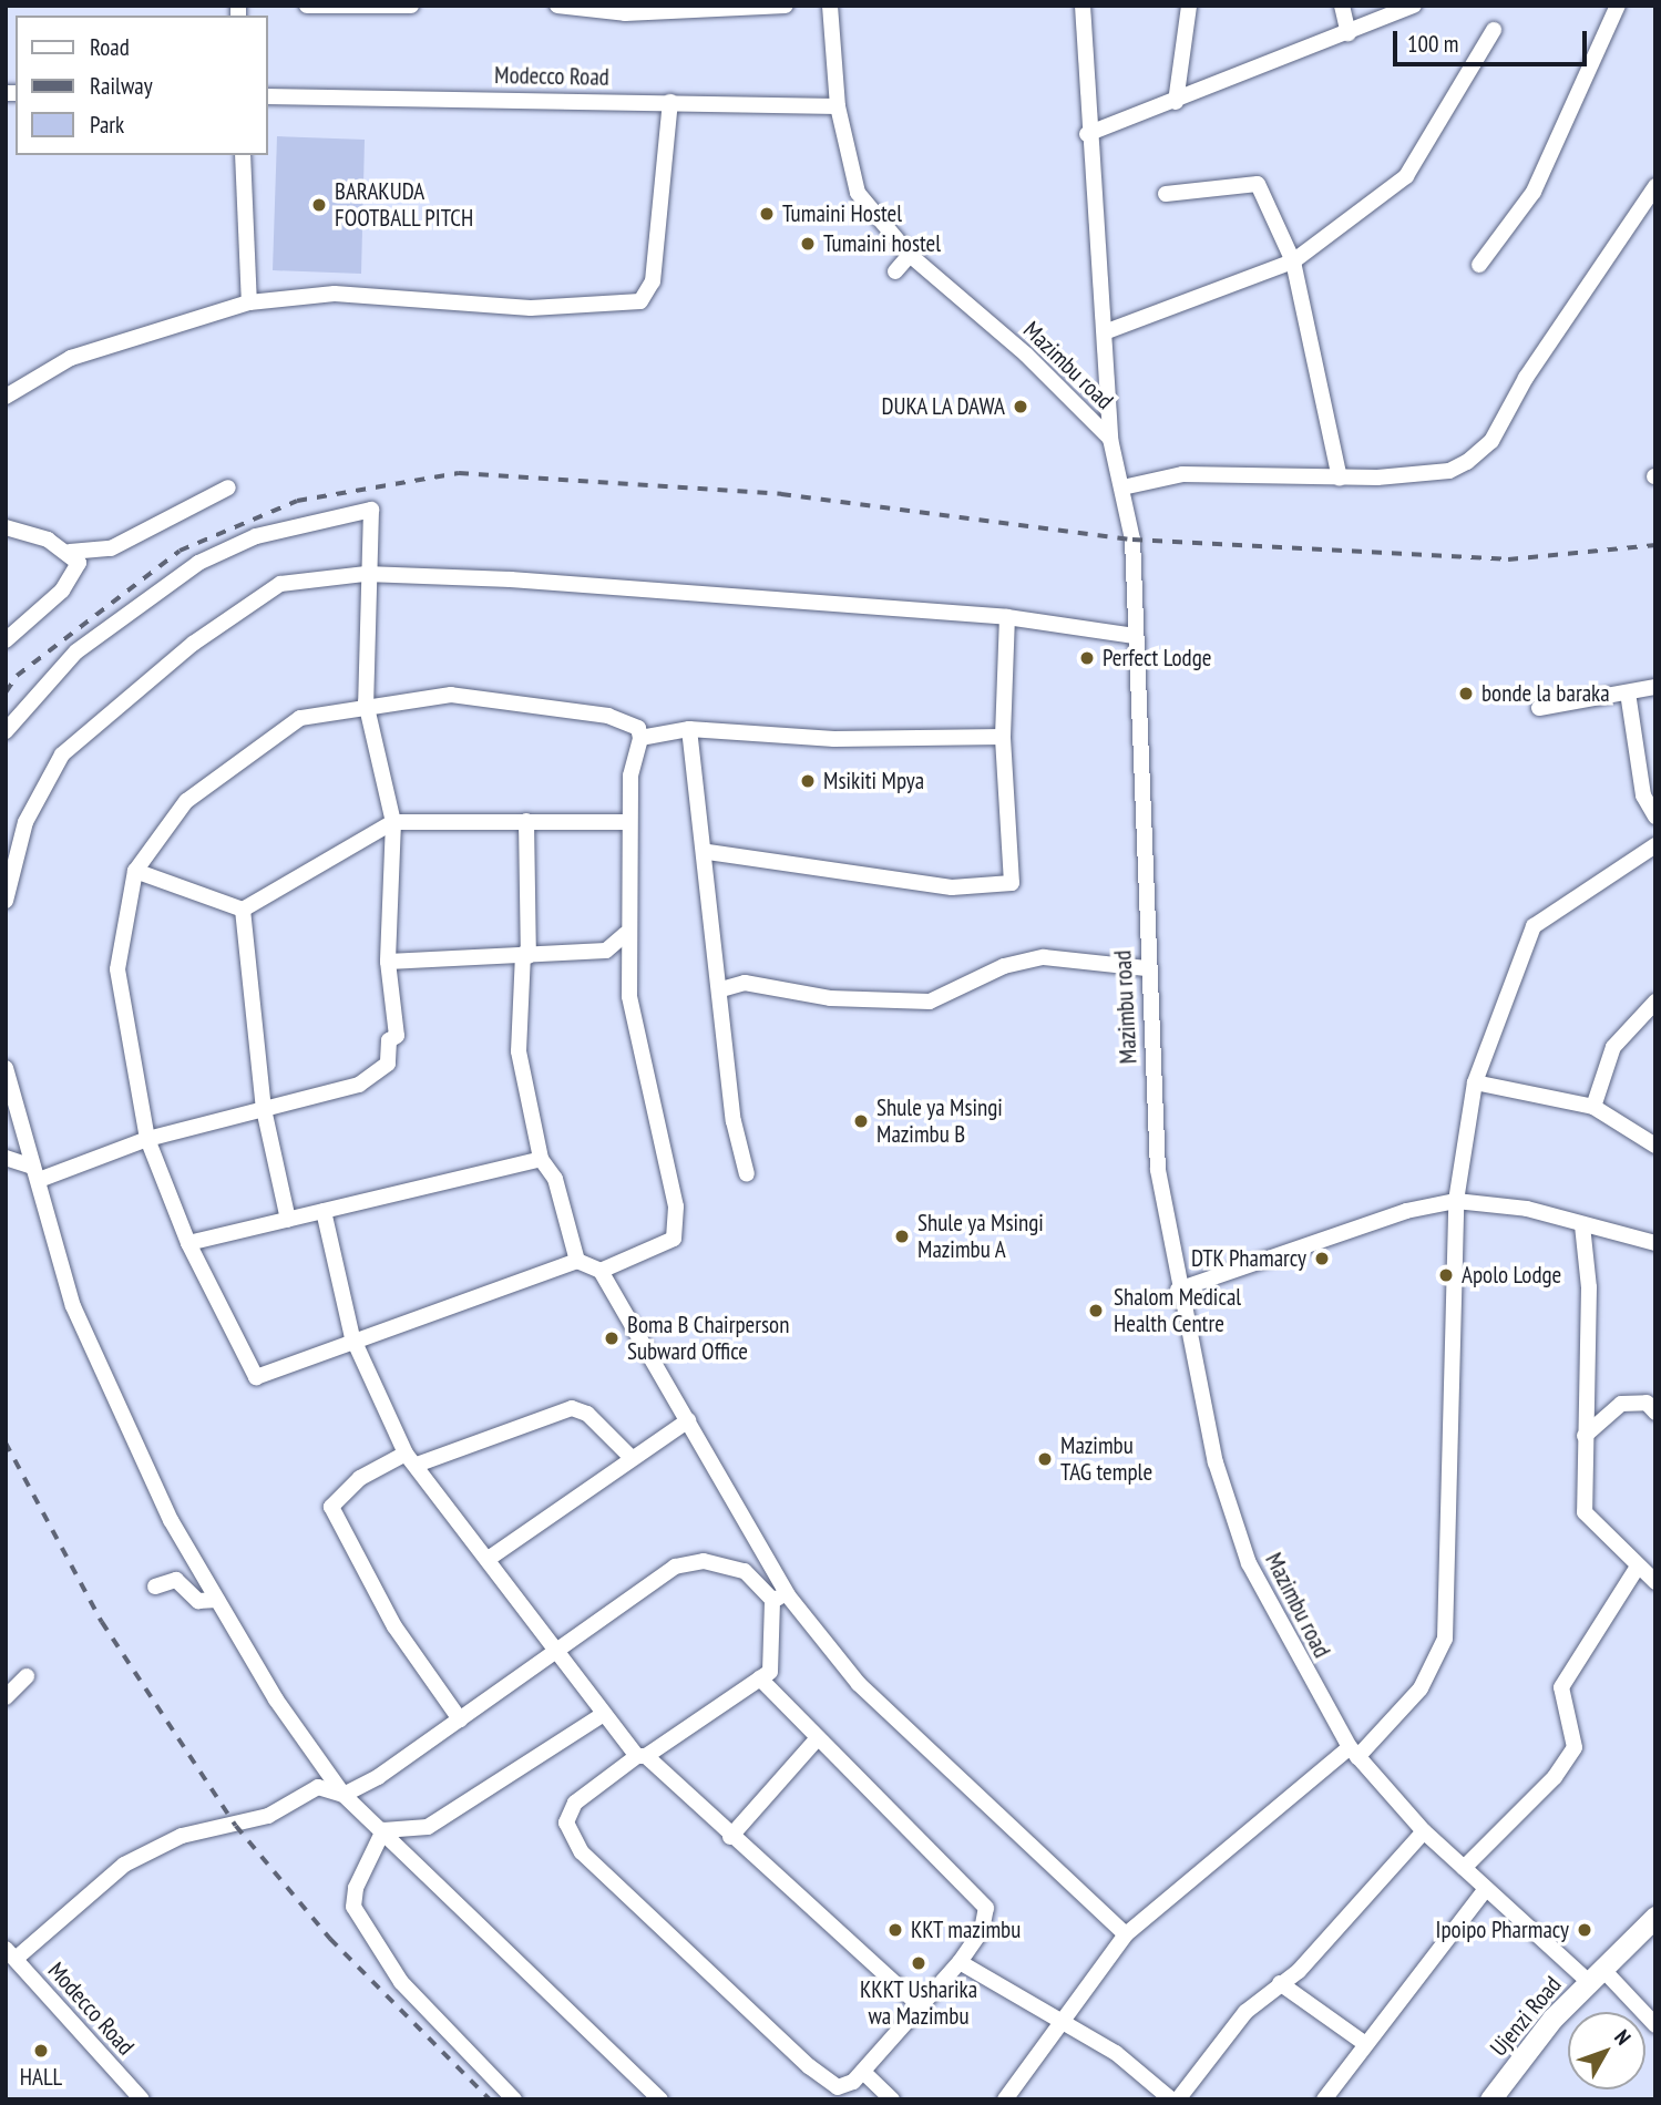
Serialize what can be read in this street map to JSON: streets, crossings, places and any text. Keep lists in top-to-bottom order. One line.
{"streets":{"street":["Modecco Road","Mazimbu road","Ujenzi Road"]},"crossings":[["Modecco Road","Mazimbu road"],["Mazimbu road","Ujenzi Road"]],"places":["BARAKUDA FOOTBALL PITCH","Tumaini Hostel","Tumaini hostel","DUKA LA DAWA","Perfect Lodge","bonde la baraka","Msikiti Mpya","Shule ya Msingi Mazimbu B","Shule ya Msingi Mazimbu A","DTK Phamarcy","Apolo Lodge","Shalom Medical Health Centre","Boma B Chairperson Subward Office","Mazimbu TAG temple","KKT mazimbu","Ipoipo Pharmacy","KKKT Usharika wa Mazimbu","HALL"],"legend":["Road","Railway","Park"],"scale_bar":"100 m","north":"top right"}
